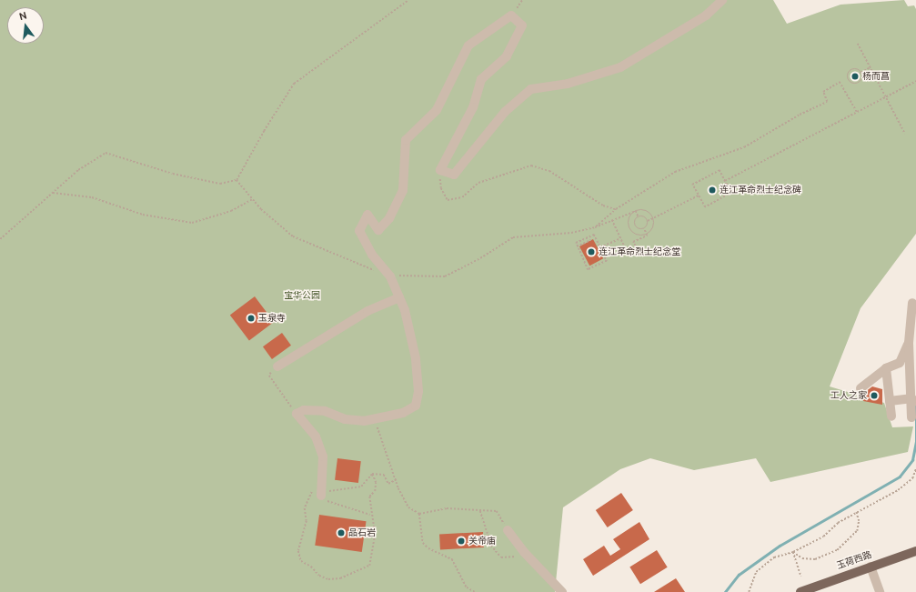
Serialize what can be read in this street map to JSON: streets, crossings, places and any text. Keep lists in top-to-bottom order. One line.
{"streets":{"main road":["玉荷西路"]},"parks":["宝华公园"],"places":["杨而菖","连江革命烈士纪念碑","连江革命烈士纪念堂","玉泉寺","工人之家","品石岩","关帝庙"],"north":"top"}
